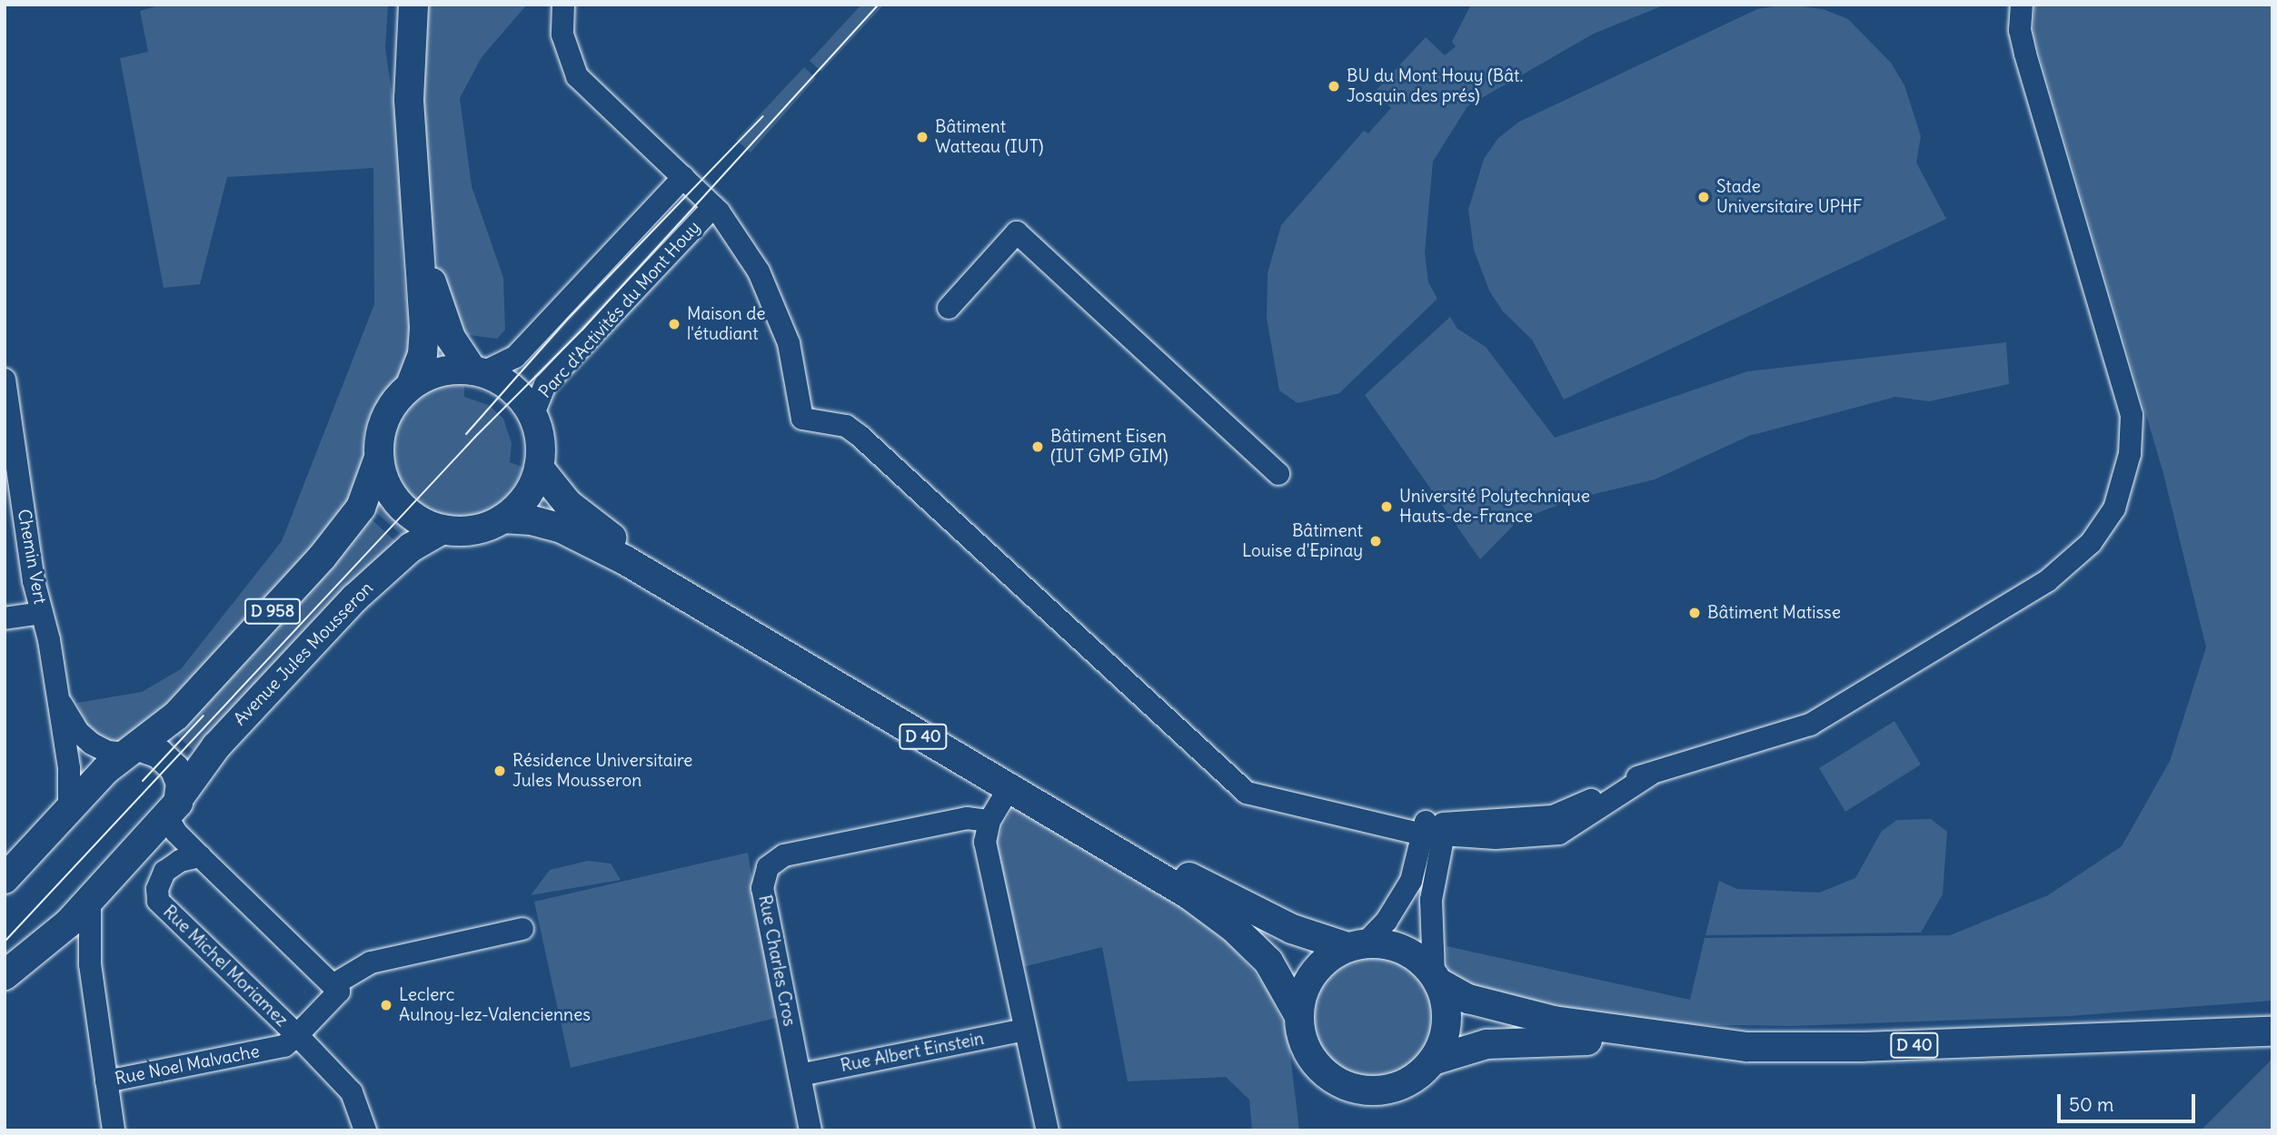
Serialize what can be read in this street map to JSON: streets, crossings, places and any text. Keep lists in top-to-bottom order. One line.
{"streets":{"main road":["D 958","Avenue Jules Mousseron","D 40"],"street":["Parc d'Activités du Mont Houy","Chemin Vert","Rue Charles Cros","Rue Michel Moriamez","Rue Albert Einstein","Rue Noel Malvache"]},"crossings":[["Parc d'Activités du Mont Houy","D 958"],["Parc d'Activités du Mont Houy","Avenue Jules Mousseron"],["Parc d'Activités du Mont Houy","D 40"],["Chemin Vert","D 958"],["D 958","Avenue Jules Mousseron"],["D 958","D 40"],["Avenue Jules Mousseron","D 40"],["Rue Charles Cros","Rue Albert Einstein"],["Rue Michel Moriamez","Rue Noel Malvache"]],"places":["BU du Mont Houy (Bât. Josquin des prés)","Bâtiment Watteau (IUT)","Stade Universitaire UPHF","Maison de l'étudiant","Bâtiment Eisen (IUT GMP GIM)","Université Polytechnique Hauts-de-France","Bâtiment Louise d'Epinay","Bâtiment Matisse","Résidence Universitaire Jules Mousseron","Leclerc Aulnoy-lez-Valenciennes"],"scale_bar":"50 m"}
